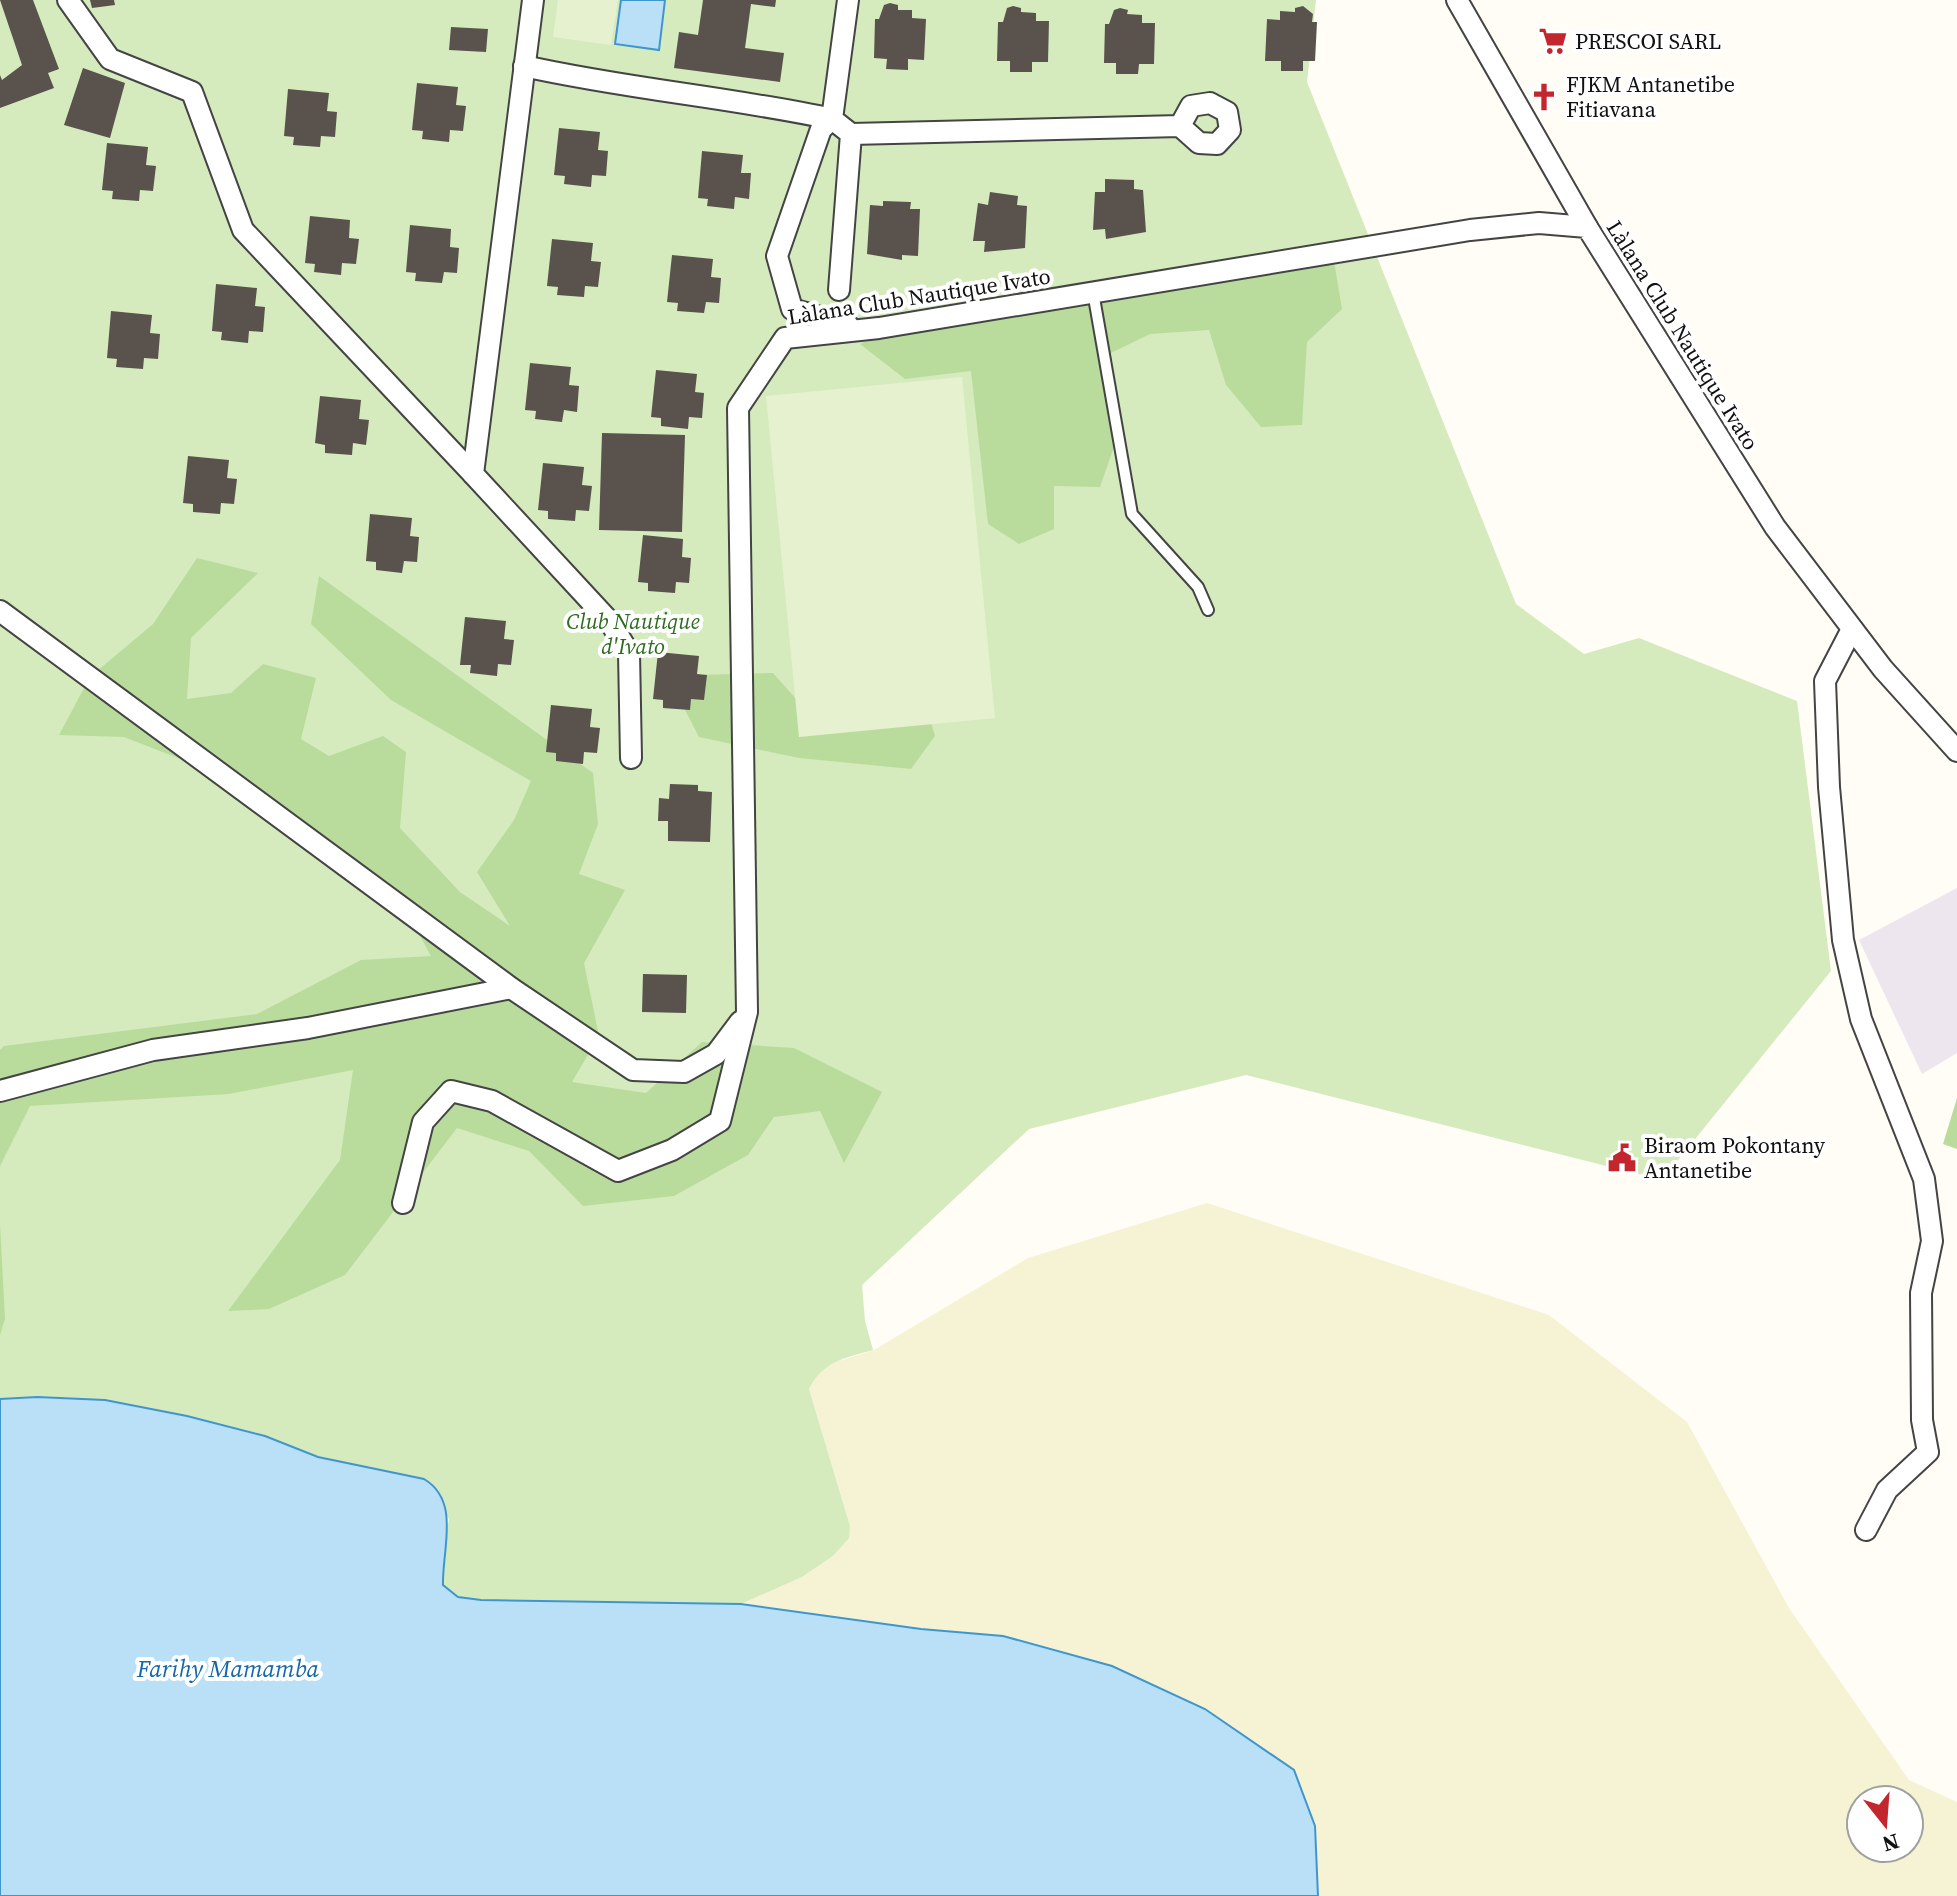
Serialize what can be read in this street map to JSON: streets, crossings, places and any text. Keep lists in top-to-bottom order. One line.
{"streets":{"street":["Làlana Club Nautique Ivato"]},"water":["Farihy Mamamba"],"parks":["Club Nautique d'Ivato"],"places":{"supermarket":["PRESCOI SARL"],"church":["FJKM Antanetibe Fitiavana"],"public building":["Biraom Pokontany Antanetibe"]},"north":"bottom"}
